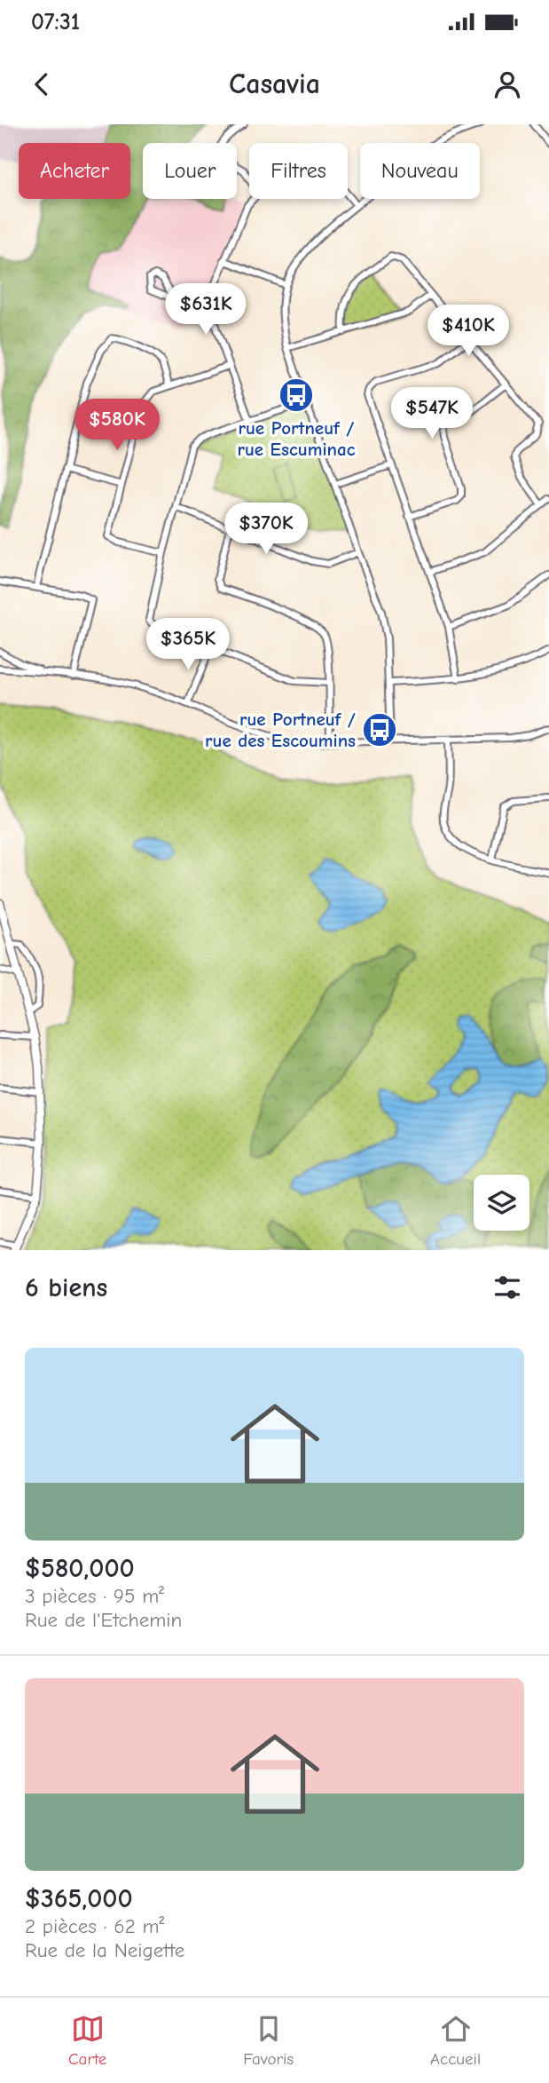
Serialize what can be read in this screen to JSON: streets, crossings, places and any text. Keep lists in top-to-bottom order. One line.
{"places":{"bus stop":["rue Portneuf / rue Escuminac","rue Portneuf / rue des Escoumins"]},"page":{"status":"07:31","header":"Casavia","chip":["Acheter","Louer","Filtres","Nouveau"],"price":["$631K","$410K","$547K","$580K","$370K","$365K"],"heading":"6 biens","list":[{"name":"$580,000","note":"3 pièces · 95 m² · Rue de l'Etchemin"},{"name":"$365,000","note":"2 pièces · 62 m² · Rue de la Neigette"}],"tabs":["Carte","Favoris","Accueil"]}}
